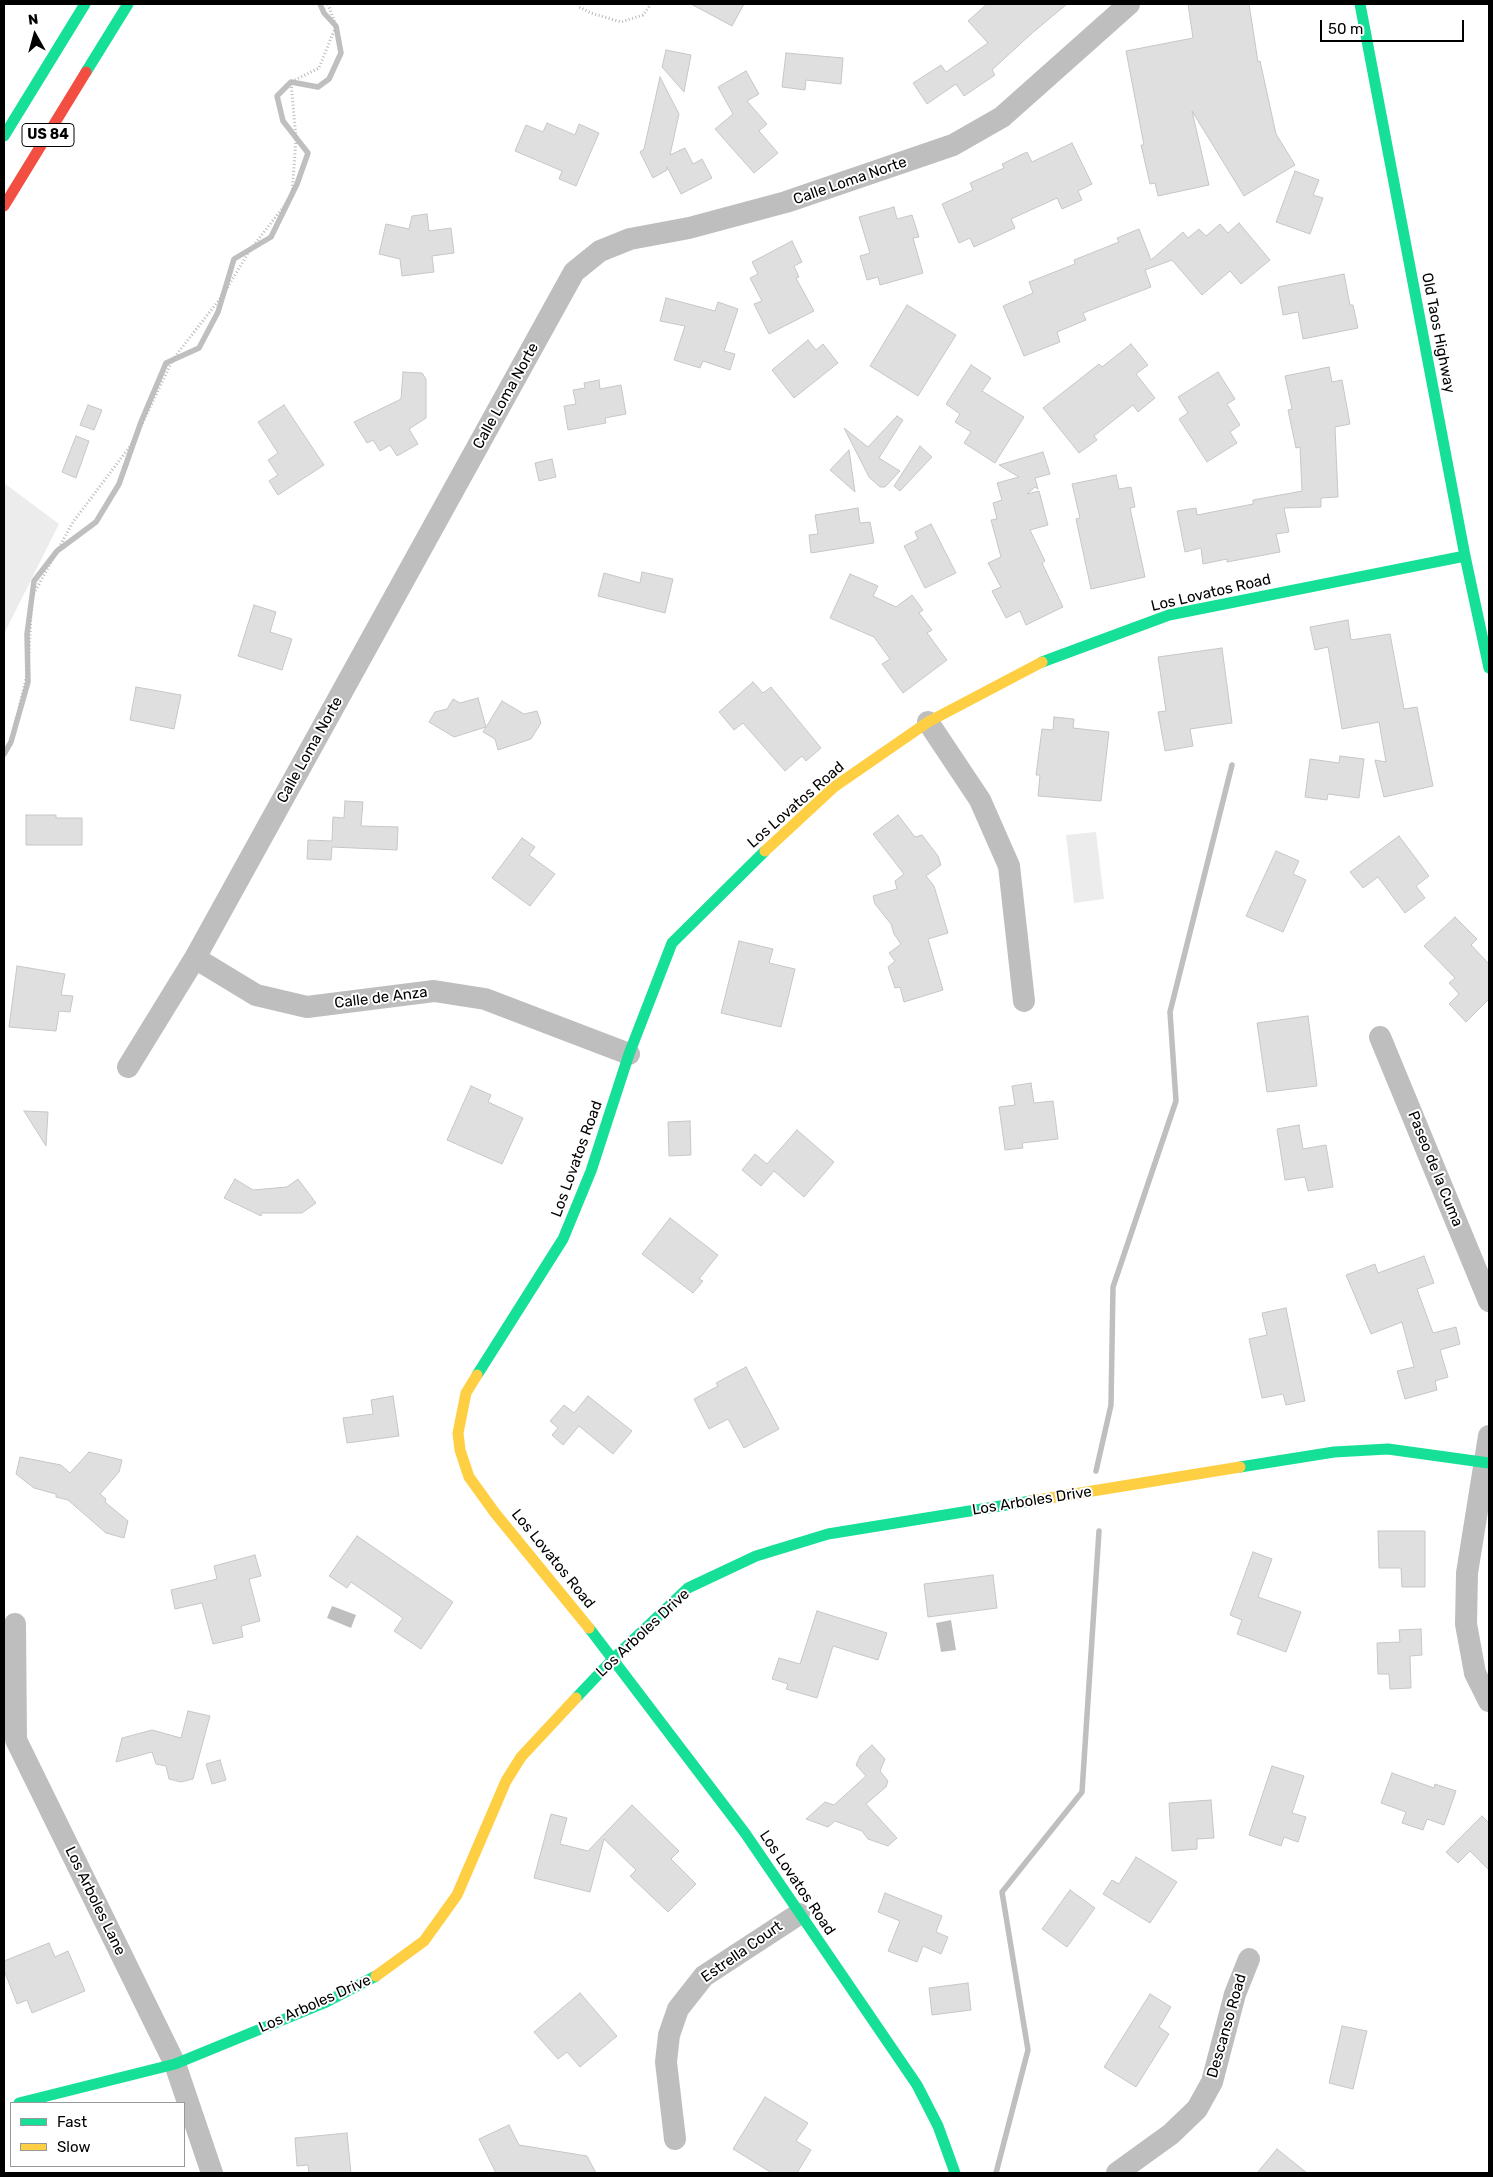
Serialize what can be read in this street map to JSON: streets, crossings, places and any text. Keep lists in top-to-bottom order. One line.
{"streets":{"main road":["US 84","Old Taos Highway","Los Lovatos Road","Los Arboles Drive"],"street":["Calle Loma Norte","Calle de Anza","Paseo de la Cuma","Los Arboles Lane","Estrella Court","Descanso Road"]},"crossings":[["Calle Loma Norte","Calle de Anza"],["Old Taos Highway","Los Lovatos Road"],["Los Lovatos Road","Calle de Anza"],["Los Lovatos Road","Los Arboles Drive"],["Los Lovatos Road","Estrella Court"],["Los Arboles Drive","Los Arboles Lane"]],"legend":["Fast","Slow"],"scale_bar":"50 m","north":"top"}
